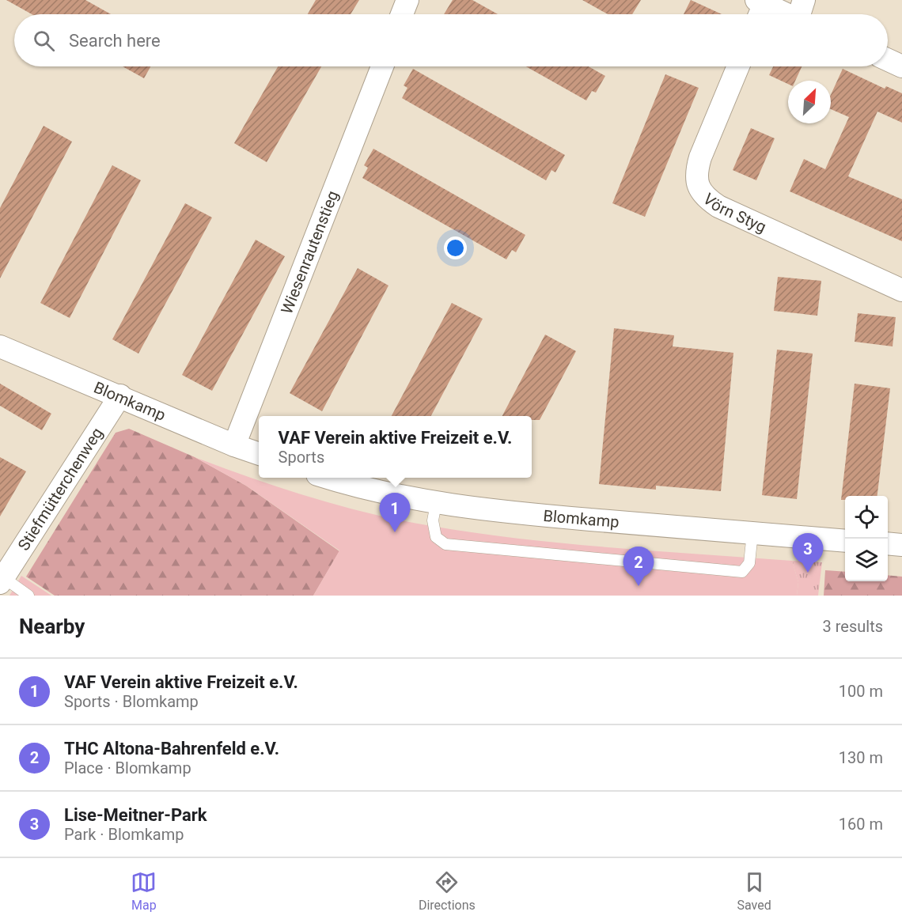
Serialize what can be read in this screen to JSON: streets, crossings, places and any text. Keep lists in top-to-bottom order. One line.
{"streets":{"street":["Vörn Styg","Wiesenrautenstieg","Blomkamp","Stiefmütterchenweg"]},"crossings":[["Wiesenrautenstieg","Blomkamp"],["Blomkamp","Stiefmütterchenweg"]],"north":"top right","page":{"search":"Search here","popup":["VAF Verein aktive Freizeit e.V.","Sports"],"pins":["1","3","2"],"heading":["Nearby","3 results"],"list":[{"mark":"1","name":"VAF Verein aktive Freizeit e.V.","note":"Sports · Blomkamp","value":"100 m"},{"mark":"2","name":"THC Altona-Bahrenfeld e.V.","note":"Place · Blomkamp","value":"130 m"},{"mark":"3","name":"Lise-Meitner-Park","note":"Park · Blomkamp","value":"160 m"}],"nav":["Map","Directions","Saved"]}}
